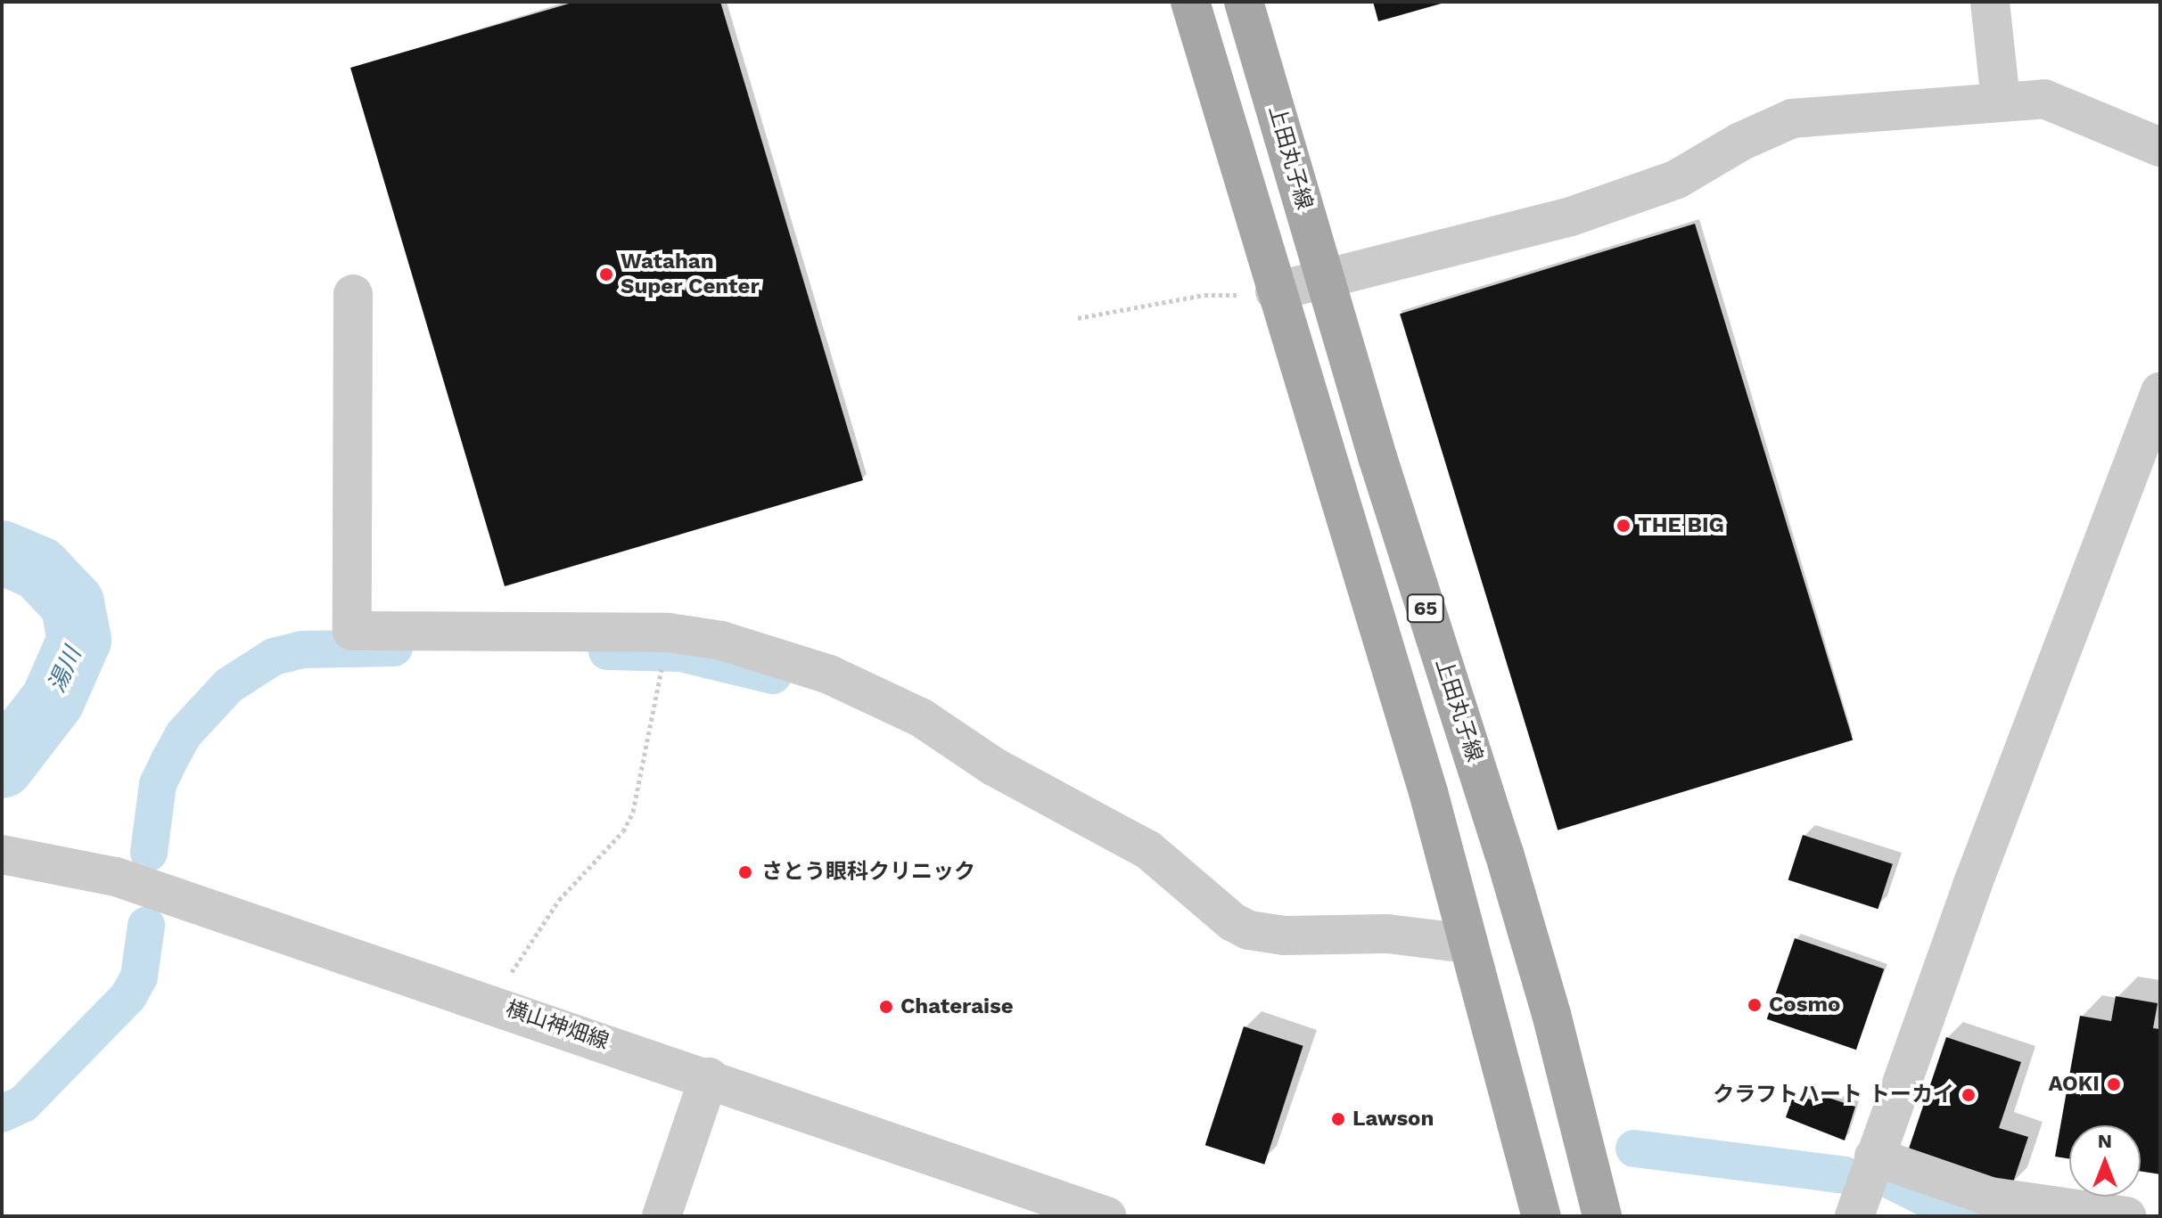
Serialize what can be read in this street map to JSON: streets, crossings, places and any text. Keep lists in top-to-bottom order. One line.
{"streets":{"main road":["上田丸子線","65"],"street":["横山神畑線"]},"water":["湯川"],"places":["Watahan Super Center","THE BIG","さとう眼科クリニック","Cosmo","Chateraise","AOKI","クラフトハート トーカイ","Lawson"],"north":"top"}
